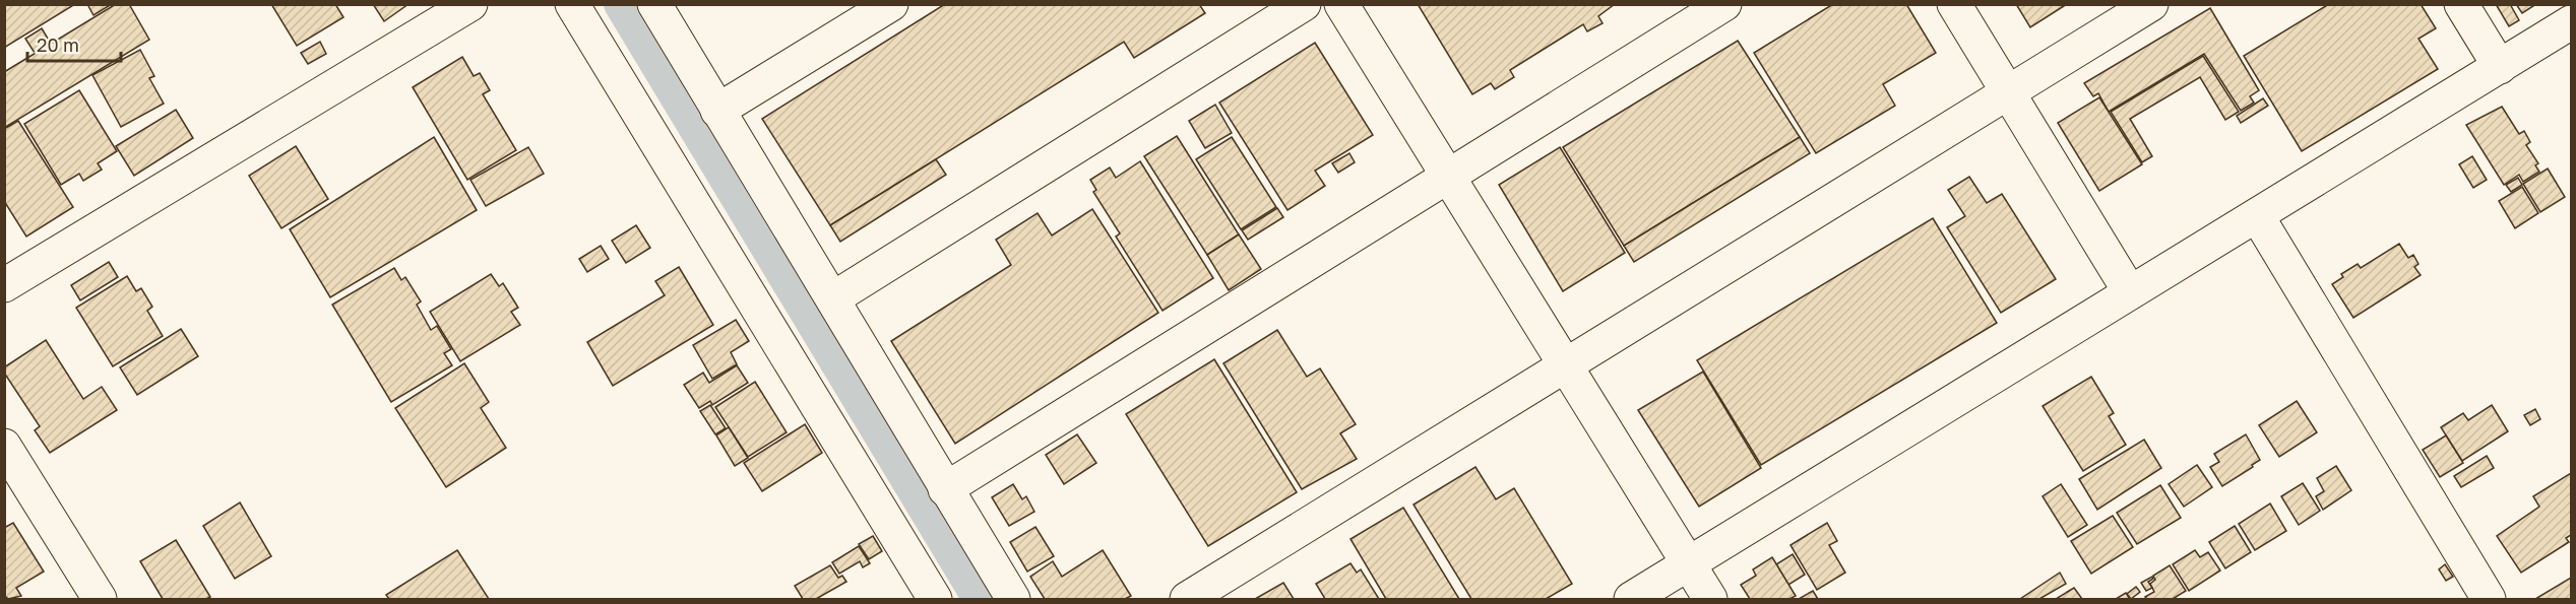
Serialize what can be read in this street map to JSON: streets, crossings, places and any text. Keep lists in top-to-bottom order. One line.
{"scale_bar":"20 m"}
